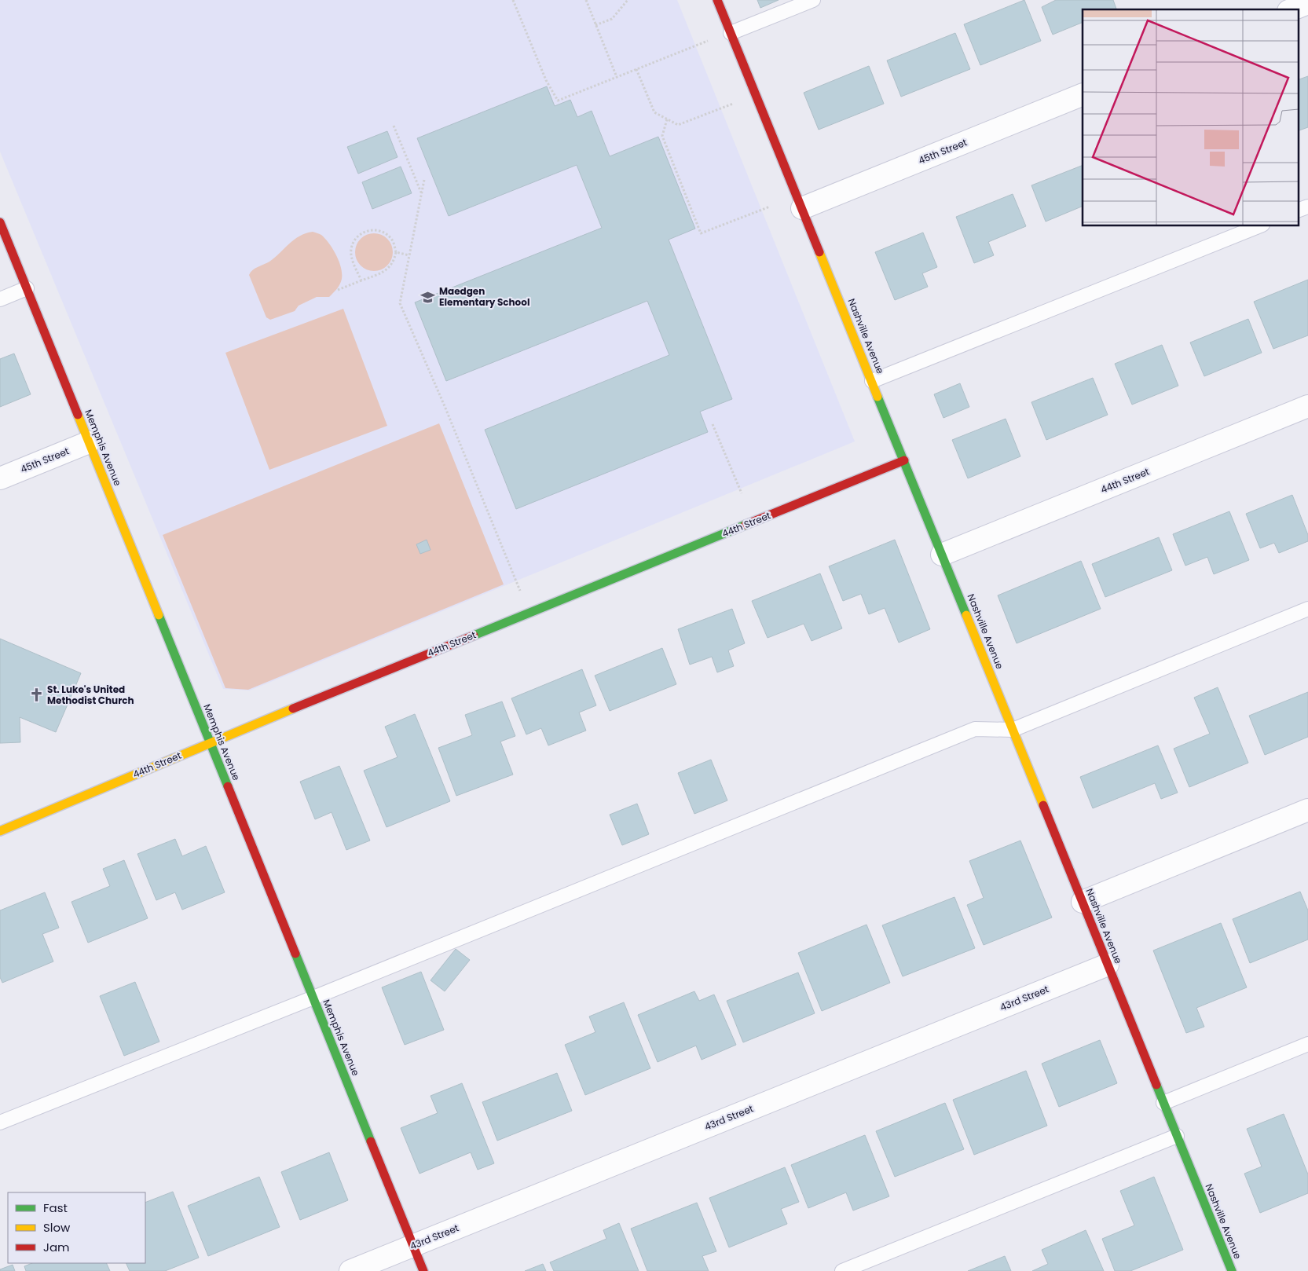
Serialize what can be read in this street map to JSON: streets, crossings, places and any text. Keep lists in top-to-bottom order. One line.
{"streets":{"street":["45th Street","Nashville Avenue","Memphis Avenue","44th Street","43rd Street"]},"crossings":[["45th Street","Nashville Avenue"],["45th Street","Memphis Avenue"],["Nashville Avenue","44th Street"],["Nashville Avenue","43rd Street"],["Memphis Avenue","44th Street"],["Memphis Avenue","43rd Street"]],"places":{"school or university":["Maedgen Elementary School"],"church":["St. Luke's United Methodist Church"]},"legend":["Fast","Slow","Jam"]}
